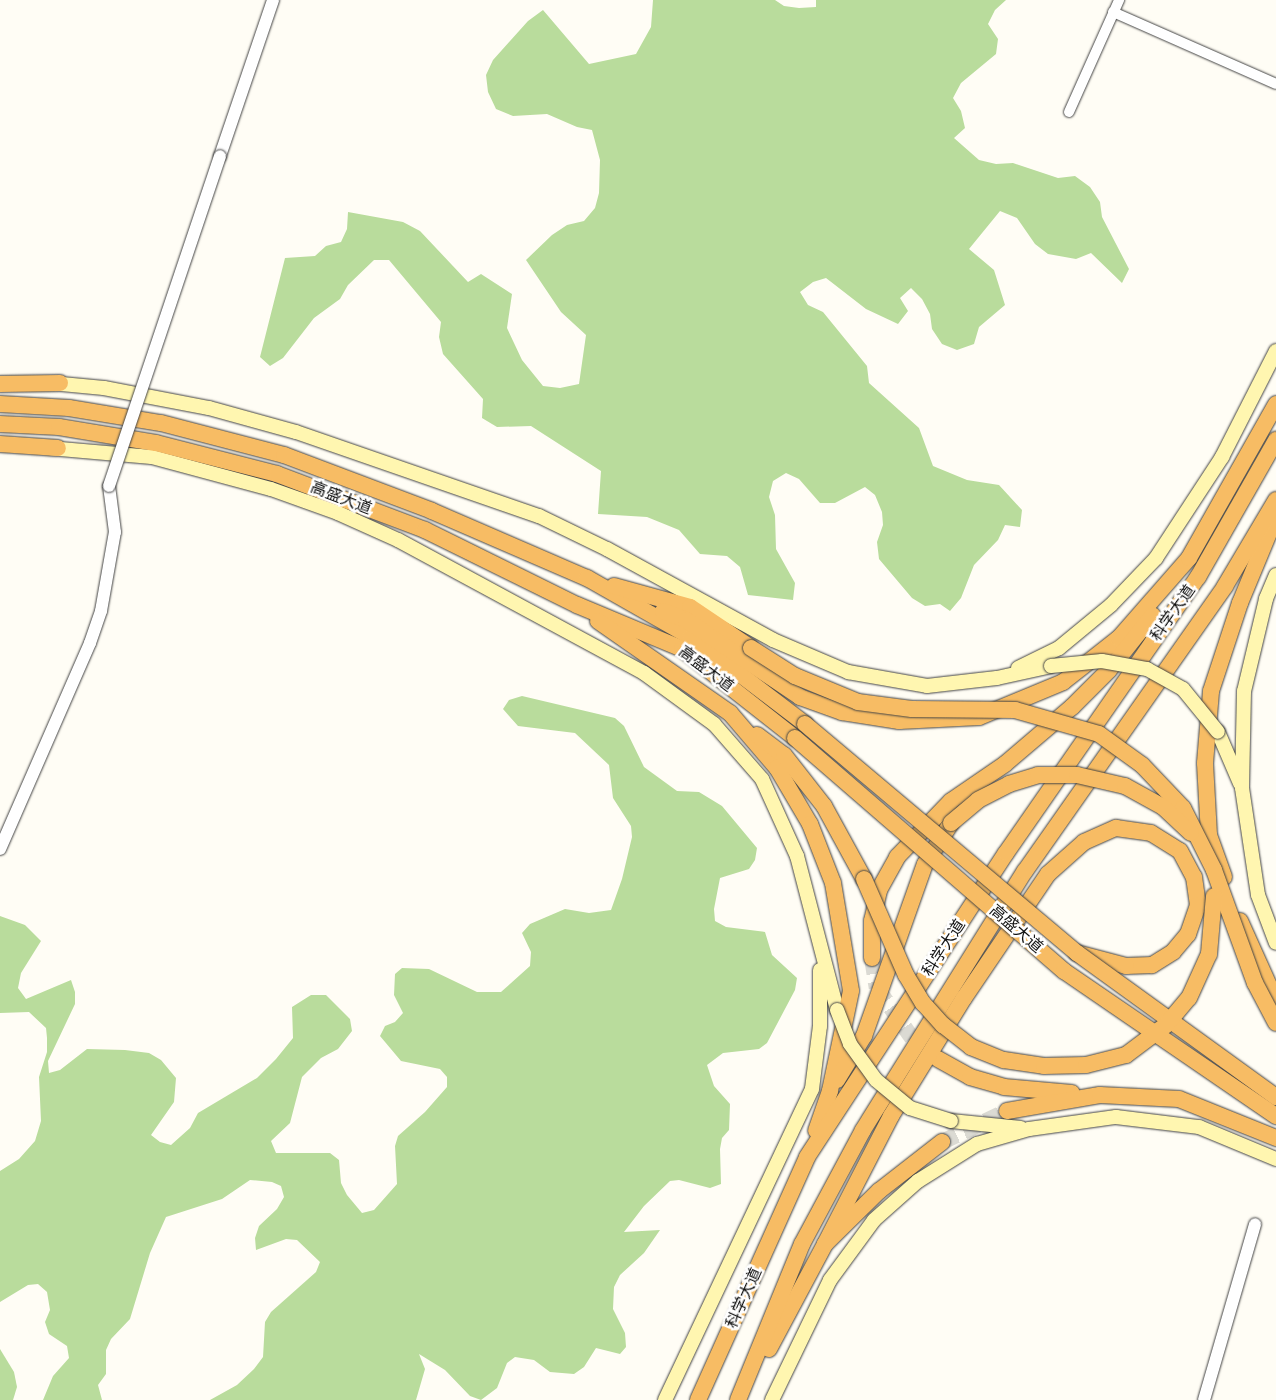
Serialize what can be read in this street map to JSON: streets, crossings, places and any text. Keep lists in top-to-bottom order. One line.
{"streets":{"highway":["高盛大道","科学大道"]},"crossings":[["高盛大道","科学大道"]]}
